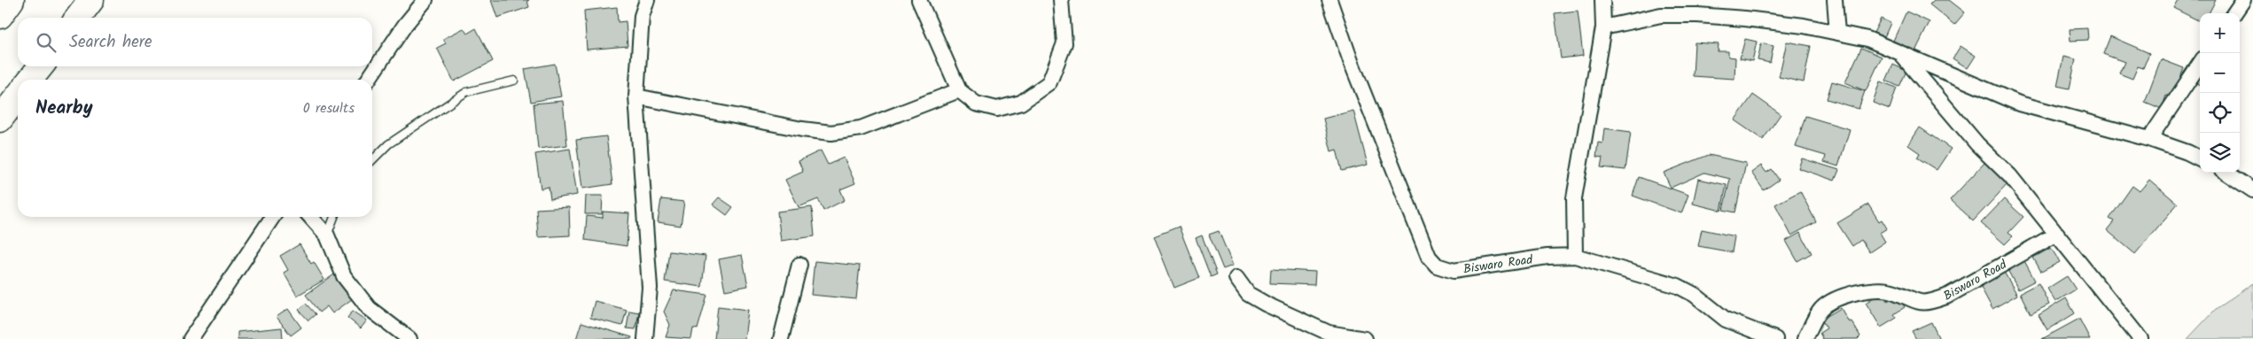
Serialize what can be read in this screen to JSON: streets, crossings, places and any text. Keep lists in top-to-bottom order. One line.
{"streets":{"street":["Biswaro Road"]},"page":{"map_buttons":["+","−"],"search":"Search here","heading":["Nearby","0 results"]}}
